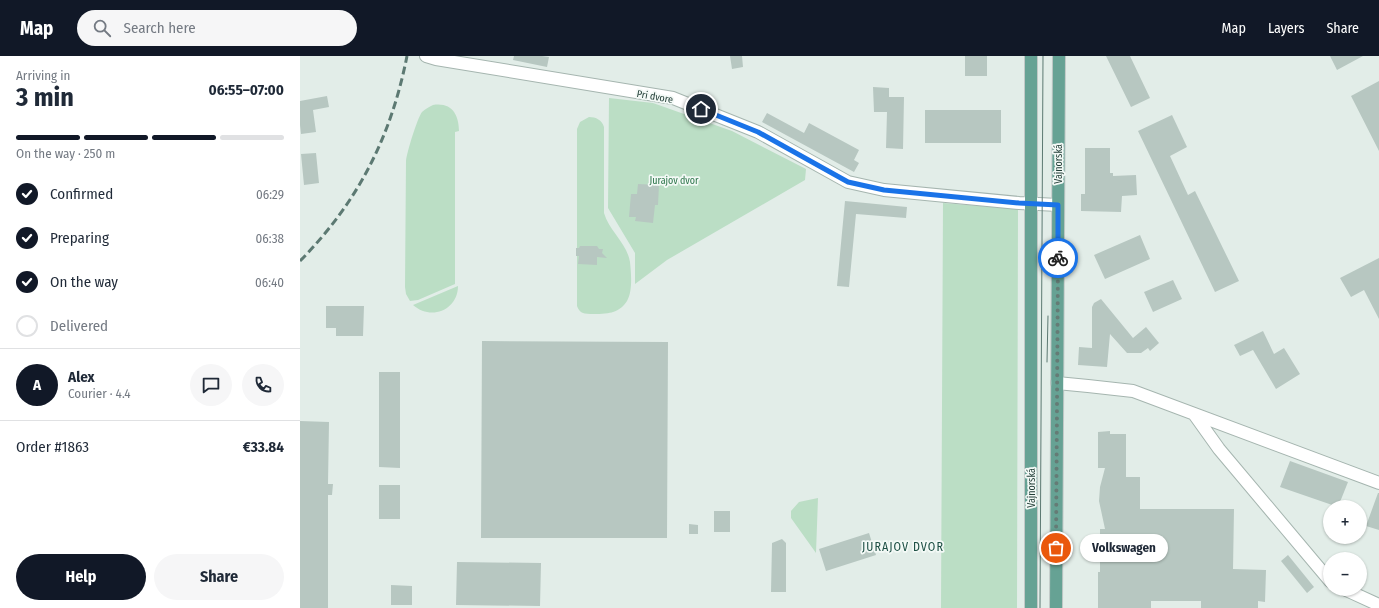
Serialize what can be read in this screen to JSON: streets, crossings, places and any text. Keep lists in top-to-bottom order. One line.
{"streets":{"main road":["Vajnorská"],"street":["Pri dvore"]},"crossings":[["Pri dvore","Vajnorská"]],"districts":["JURAJOV DVOR"],"parks":["Jurajov dvor"],"places":["Volkswagen"],"page":{"header":"Map","search":"Search here","nav":["Map","Layers","Share"],"heading":["3 min","Arriving in","06:55–07:00"],"panel":["Alex","Courier · 4.4","Order #1863","€33.84"],"bar":"On the way · 250 m","list":[["Confirmed","06:29"],["Preparing","06:38"],["On the way","06:40"],"Delivered"],"round":"A","map_buttons":["+","−"],"bubble":"Volkswagen","buttons":["Help","Share"]}}
